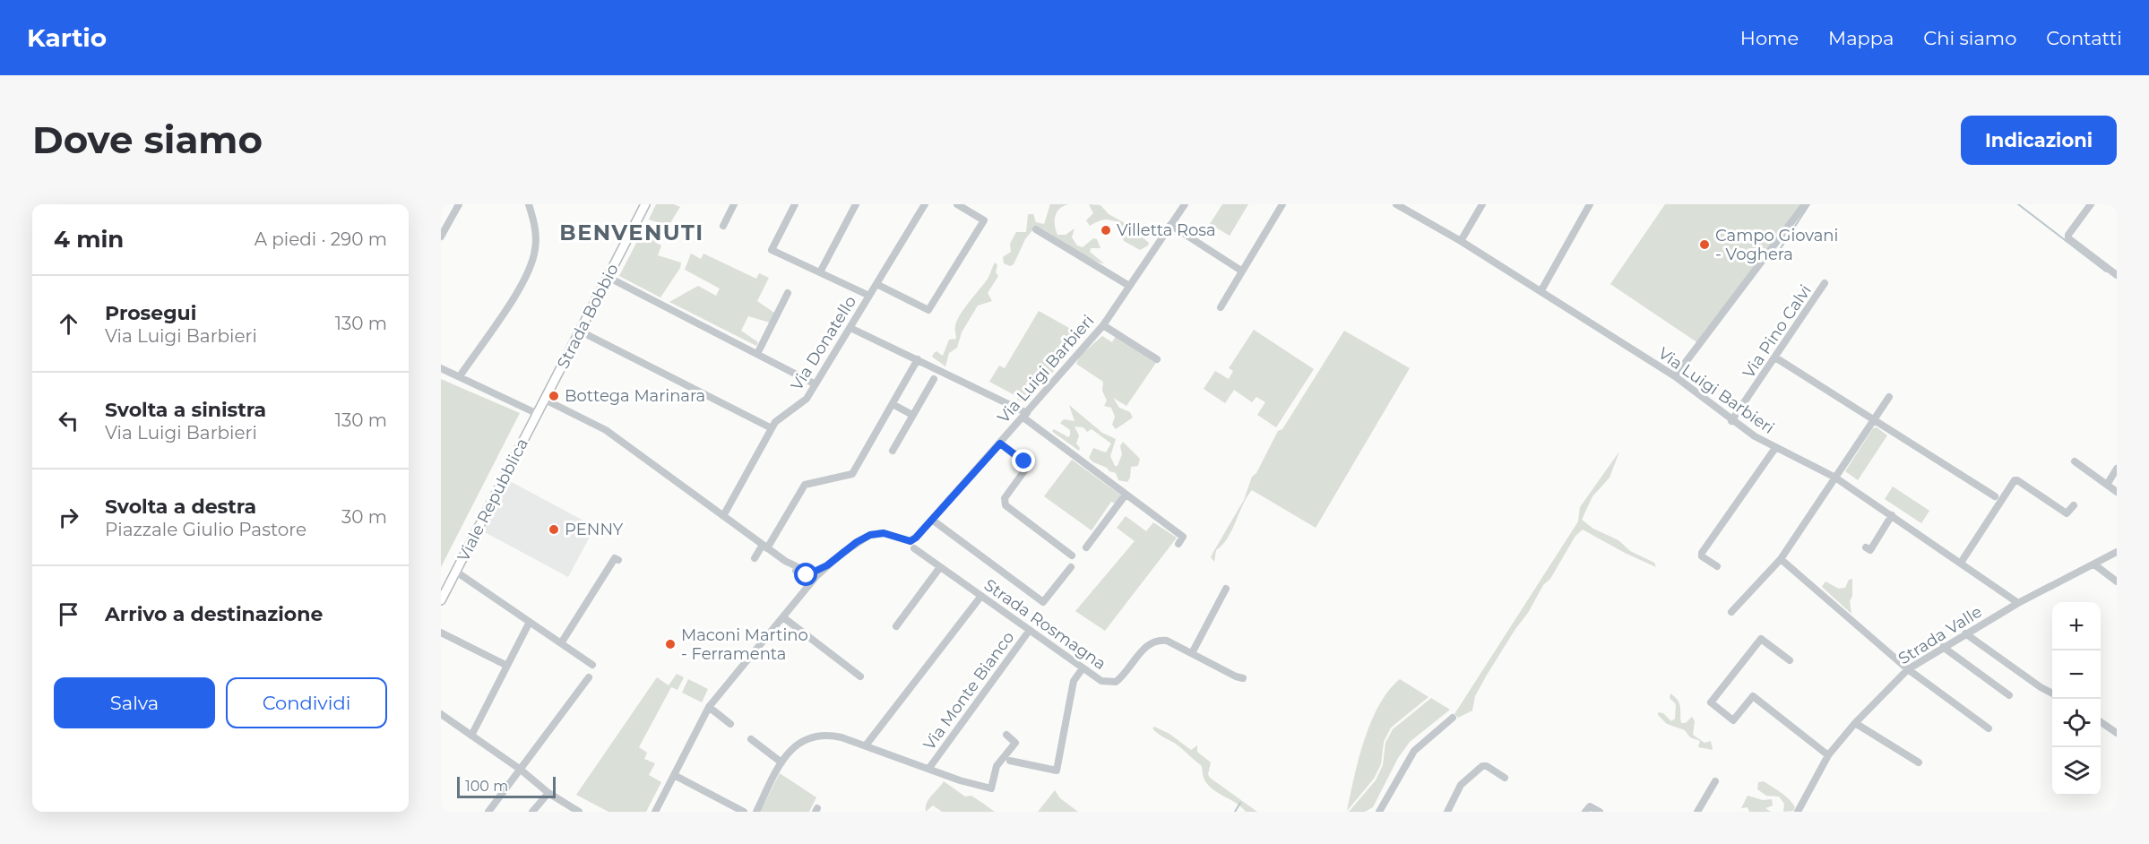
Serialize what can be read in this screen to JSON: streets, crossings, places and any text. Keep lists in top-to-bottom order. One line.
{"streets":{"main road":["Strada Bobbio","Viale Repubblica"],"street":["Via Pino Calvi","Via Donatello","Via Luigi Barbieri","Strada Rosmagna","Strada Valle","Via Monte Bianco"]},"crossings":[["Strada Bobbio","Viale Repubblica"],["Via Pino Calvi","Via Luigi Barbieri"],["Via Luigi Barbieri","Strada Valle"],["Strada Rosmagna","Via Monte Bianco"]],"districts":["BENVENUTI"],"places":["Villetta Rosa","Campo Giovani - Voghera","Bottega Marinara","PENNY","Maconi Martino - Ferramenta"],"scale_bar":"100 m","page":{"header":"Kartio","nav":["Home","Mappa","Chi siamo","Contatti"],"buttons":["Indicazioni",["Salva","Condividi"]],"title":"Dove siamo","heading":["4 min","A piedi · 290 m"],"list":[["Prosegui","Via Luigi Barbieri","130 m"],["Svolta a sinistra","Via Luigi Barbieri","130 m"],["Svolta a destra","Piazzale Giulio Pastore","30 m"],"Arrivo a destinazione"],"map_buttons":["+","−"],"scale":"100 m"}}
